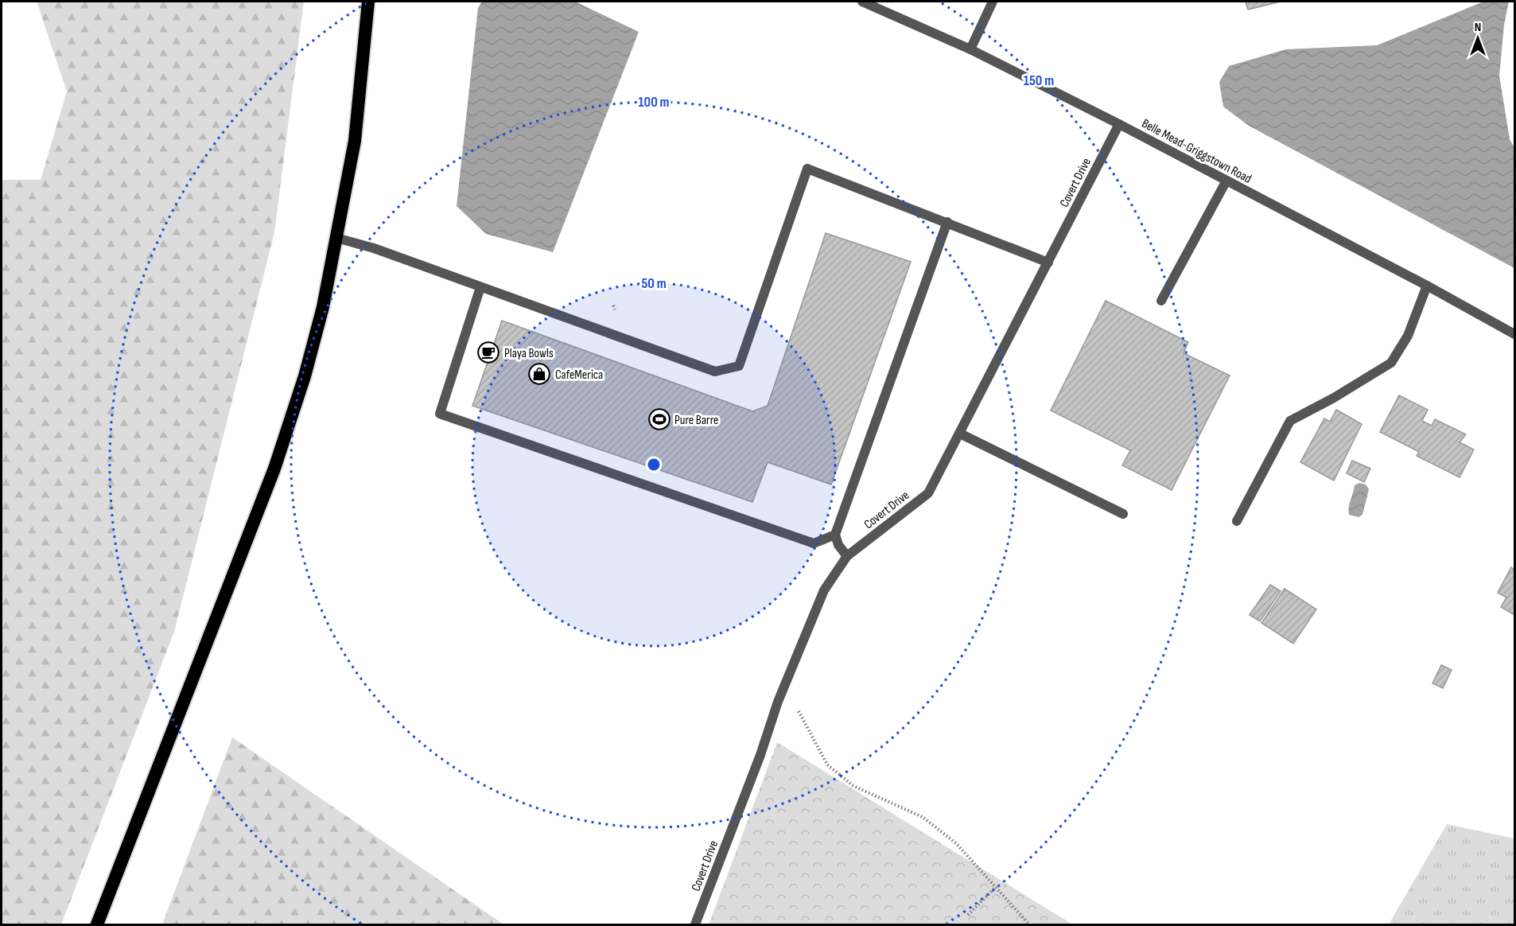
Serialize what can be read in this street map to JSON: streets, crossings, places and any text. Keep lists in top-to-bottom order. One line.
{"streets":{"street":["Belle Mead-Griggstown Road","Covert Drive"]},"crossings":[["Belle Mead-Griggstown Road","Covert Drive"]],"places":{"cafe":["Playa Bowls"],"shop":["CafeMerica"],"sports":["Pure Barre"]},"north":"top","rings":["150 m","100 m","50 m"]}
